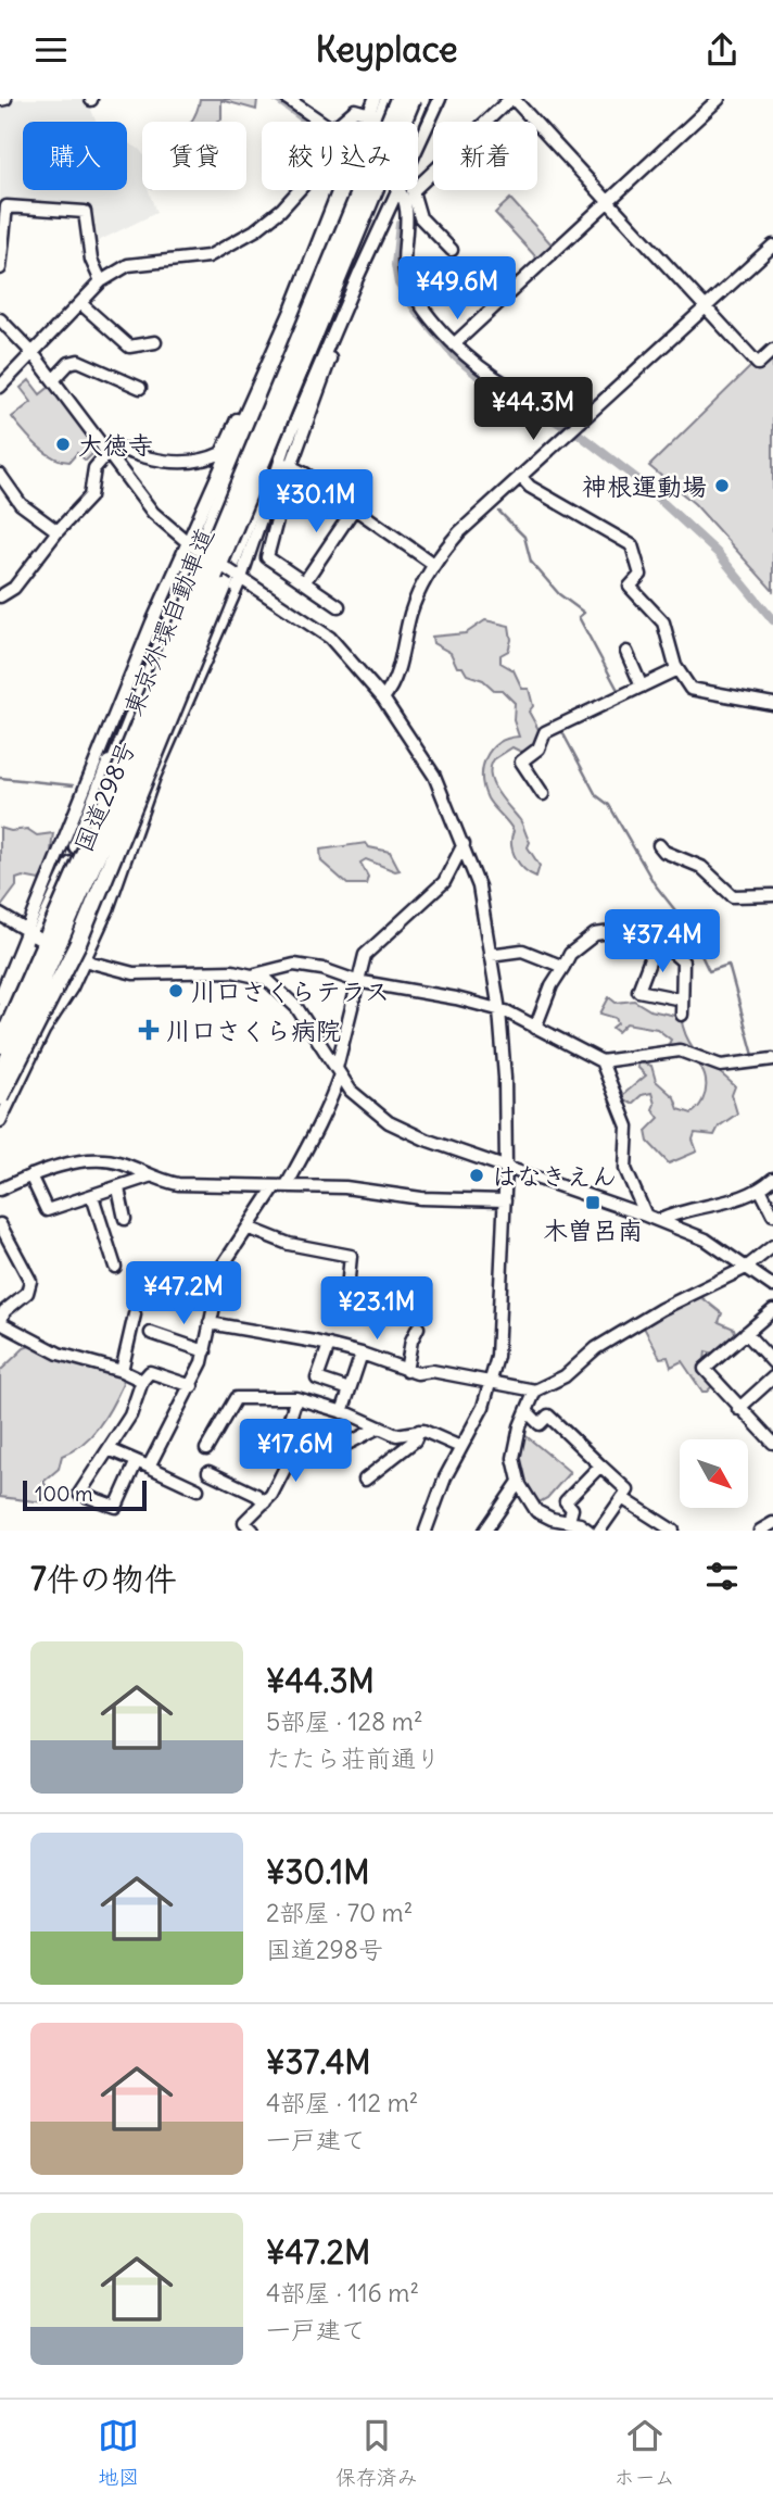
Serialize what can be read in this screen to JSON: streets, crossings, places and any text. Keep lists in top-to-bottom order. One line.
{"streets":{"highway":["東京外環自動車道","国道298号"]},"crossings":[["東京外環自動車道","国道298号"]],"places":{"other":["大徳寺","神根運動場","川口さくらテラス","はなきえん"],"health":["川口さくら病院"],"transit":["木曽呂南"]},"scale_bar":"100 m","north":"bottom right","page":{"header":"Keyplace","chip":["購入","賃貸","絞り込み","新着"],"price":["¥49.6M","¥44.3M","¥30.1M","¥37.4M","¥47.2M","¥23.1M","¥17.6M"],"scale":"100 m","heading":"7件の物件","list":[{"name":"¥44.3M","note":"5部屋 · 128 m² · たたら荘前通り"},{"name":"¥30.1M","note":"2部屋 · 70 m² · 国道298号"},{"name":"¥37.4M","note":"4部屋 · 112 m² · 一戸建て"},{"name":"¥47.2M","note":"4部屋 · 116 m² · 一戸建て"}],"tabs":["地図","保存済み","ホーム"]}}
